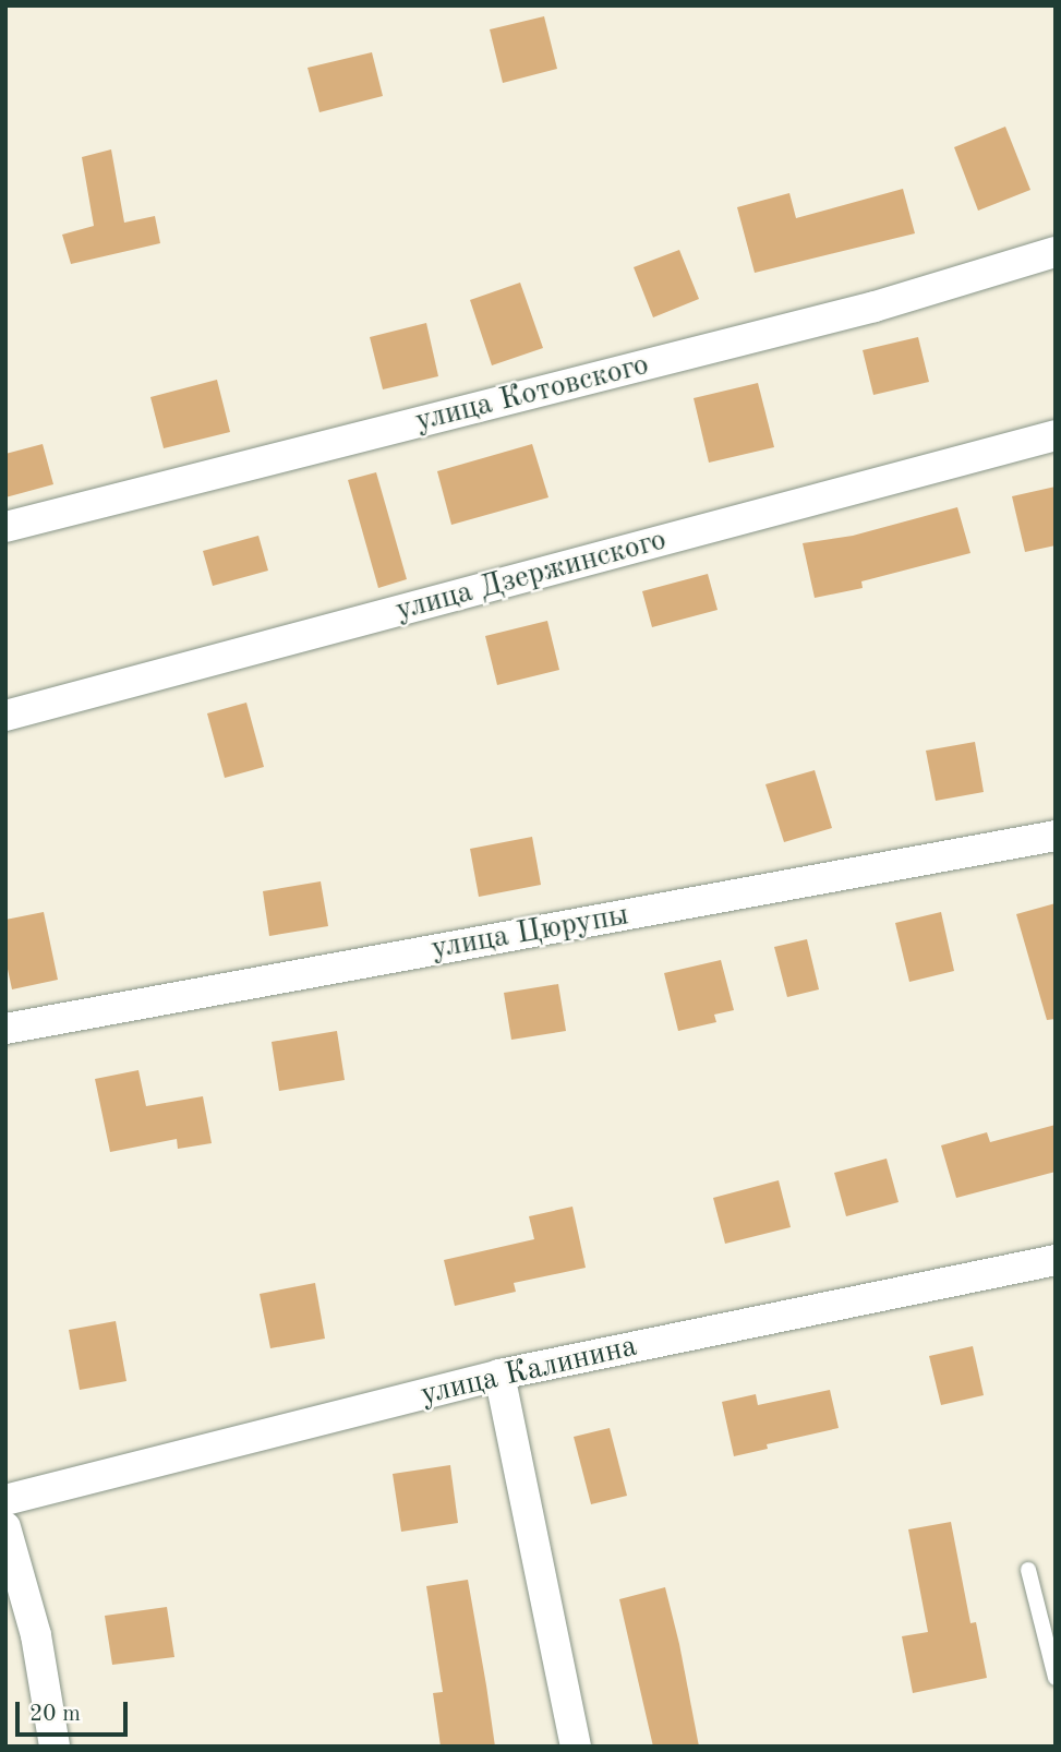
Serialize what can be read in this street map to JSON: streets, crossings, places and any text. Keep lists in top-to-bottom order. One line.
{"streets":{"street":["улица Котовского","улица Дзержинского","улица Цюрупы","улица Калинина"]},"scale_bar":"20 m"}
